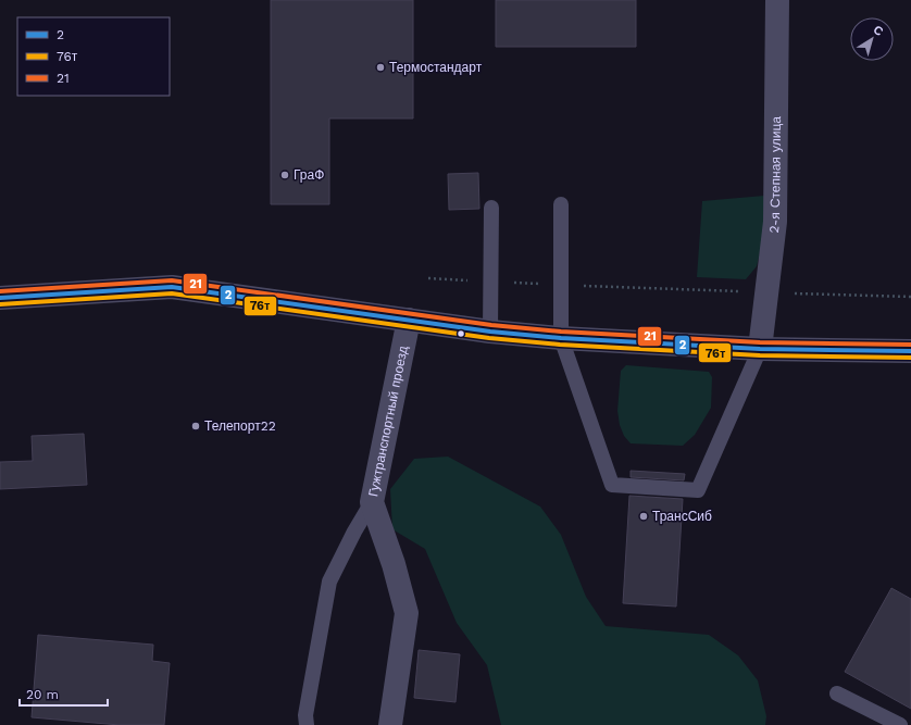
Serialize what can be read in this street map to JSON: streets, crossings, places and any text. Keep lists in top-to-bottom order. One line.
{"streets":{"street":["2-я Степная улица","Гужтранспортный проезд"]},"places":["Термостандарт","ГраФ","Телепорт22","ТрансСиб"],"lines":["transit line 21","transit line 2","transit line 76т"],"legend":["2","76т","21"],"scale_bar":"20 m","north":"top right"}
